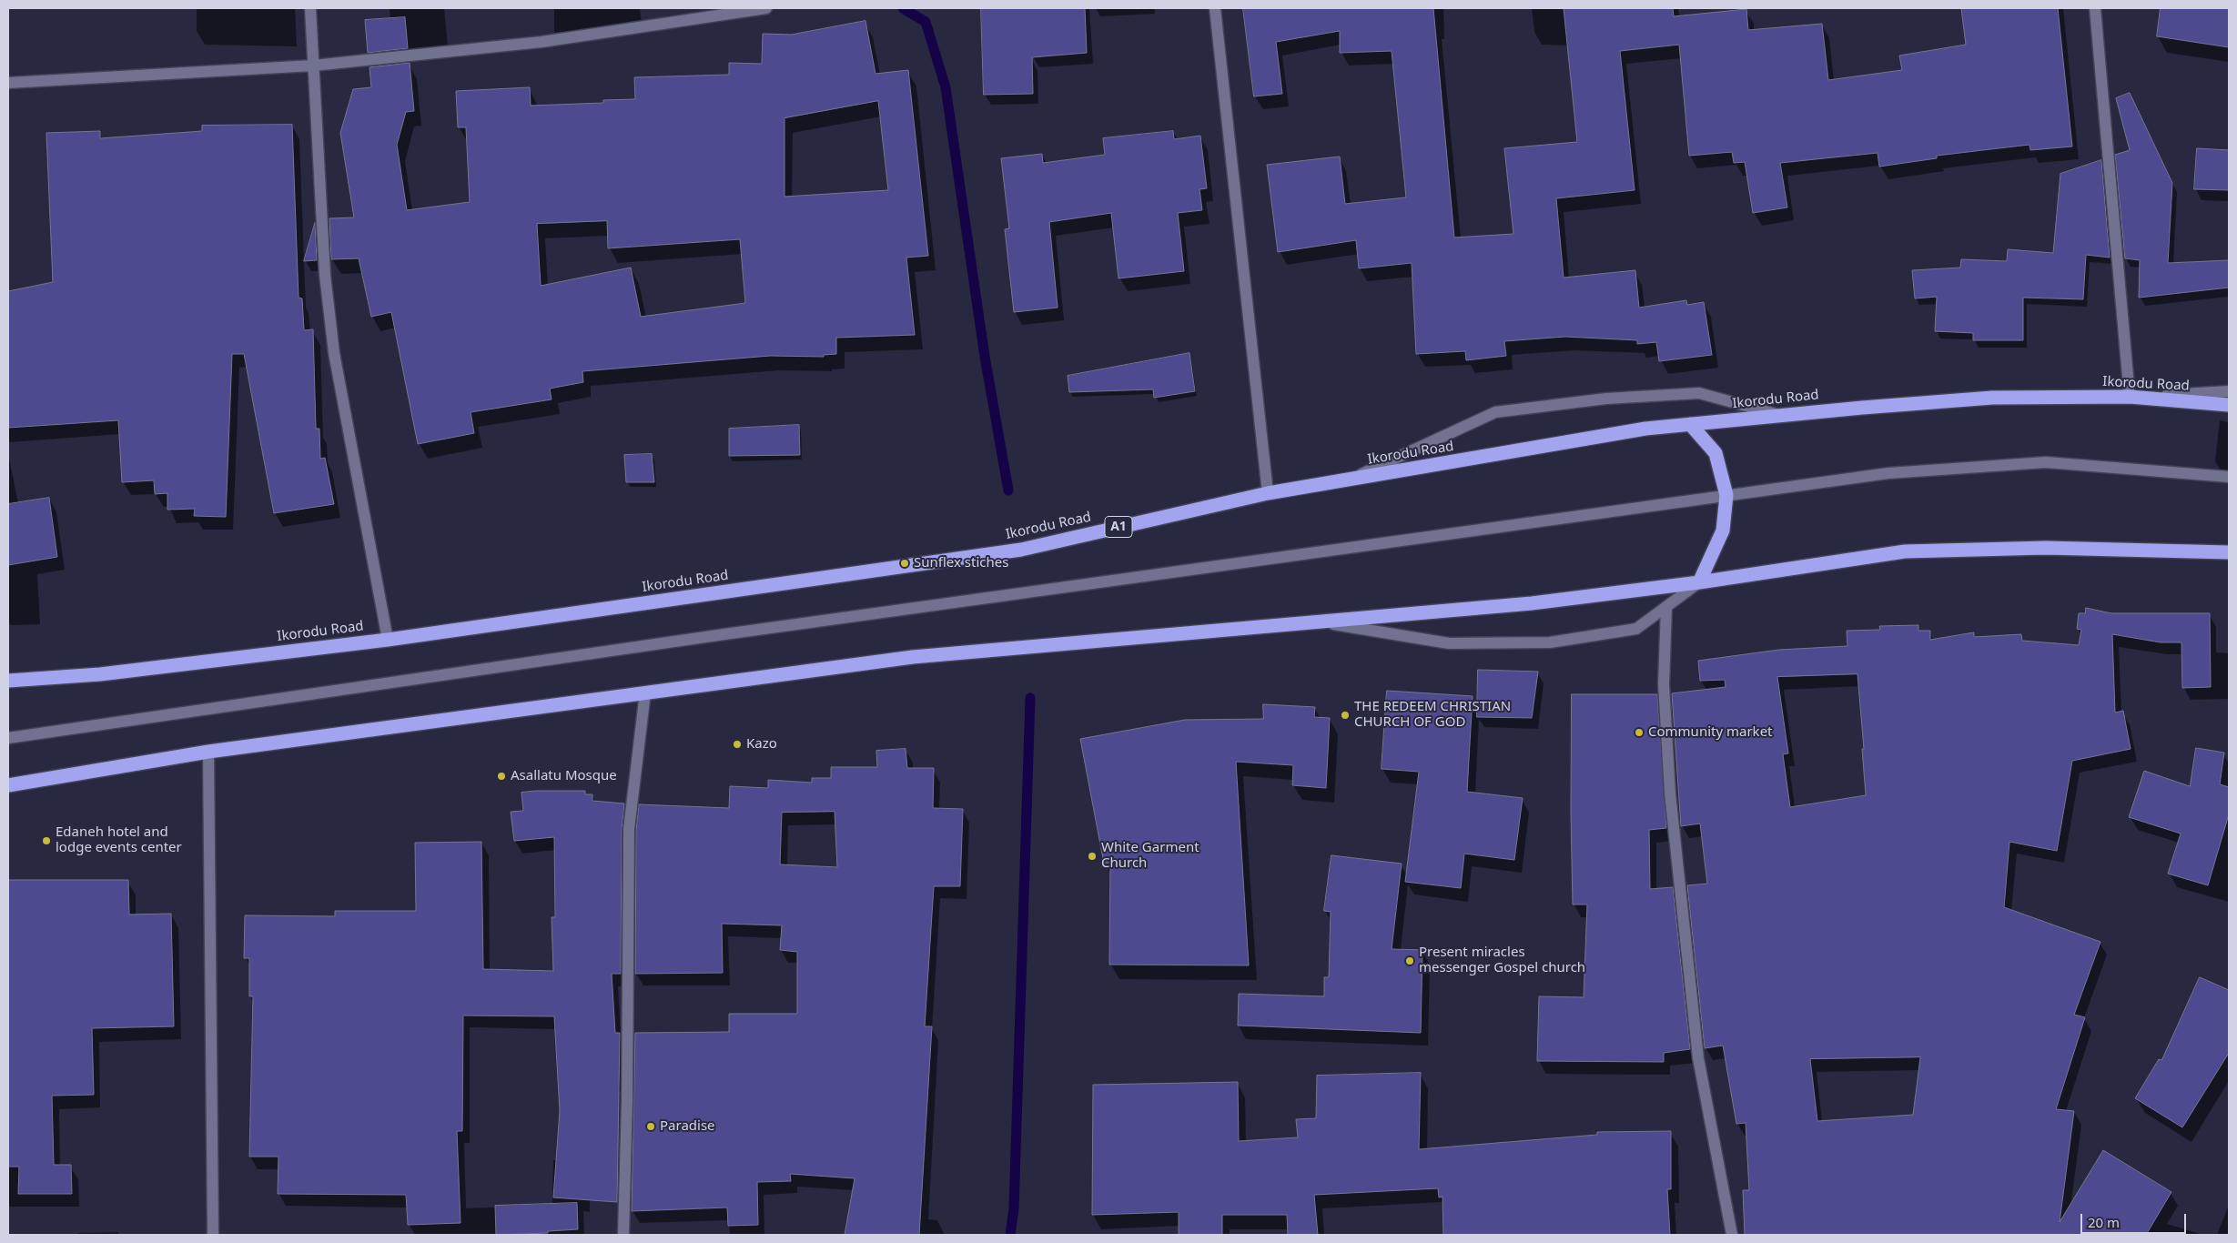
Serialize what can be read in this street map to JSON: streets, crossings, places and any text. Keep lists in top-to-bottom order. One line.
{"streets":{"highway":["Ikorodu Road","A1"]},"places":["Sunflex stiches","THE REDEEM CHRISTIAN CHURCH OF GOD","Community market","Kazo","Asallatu Mosque","Edaneh hotel and lodge events center","White Garment Church","Present miracles messenger Gospel church","Paradise"],"scale_bar":"20 m"}
